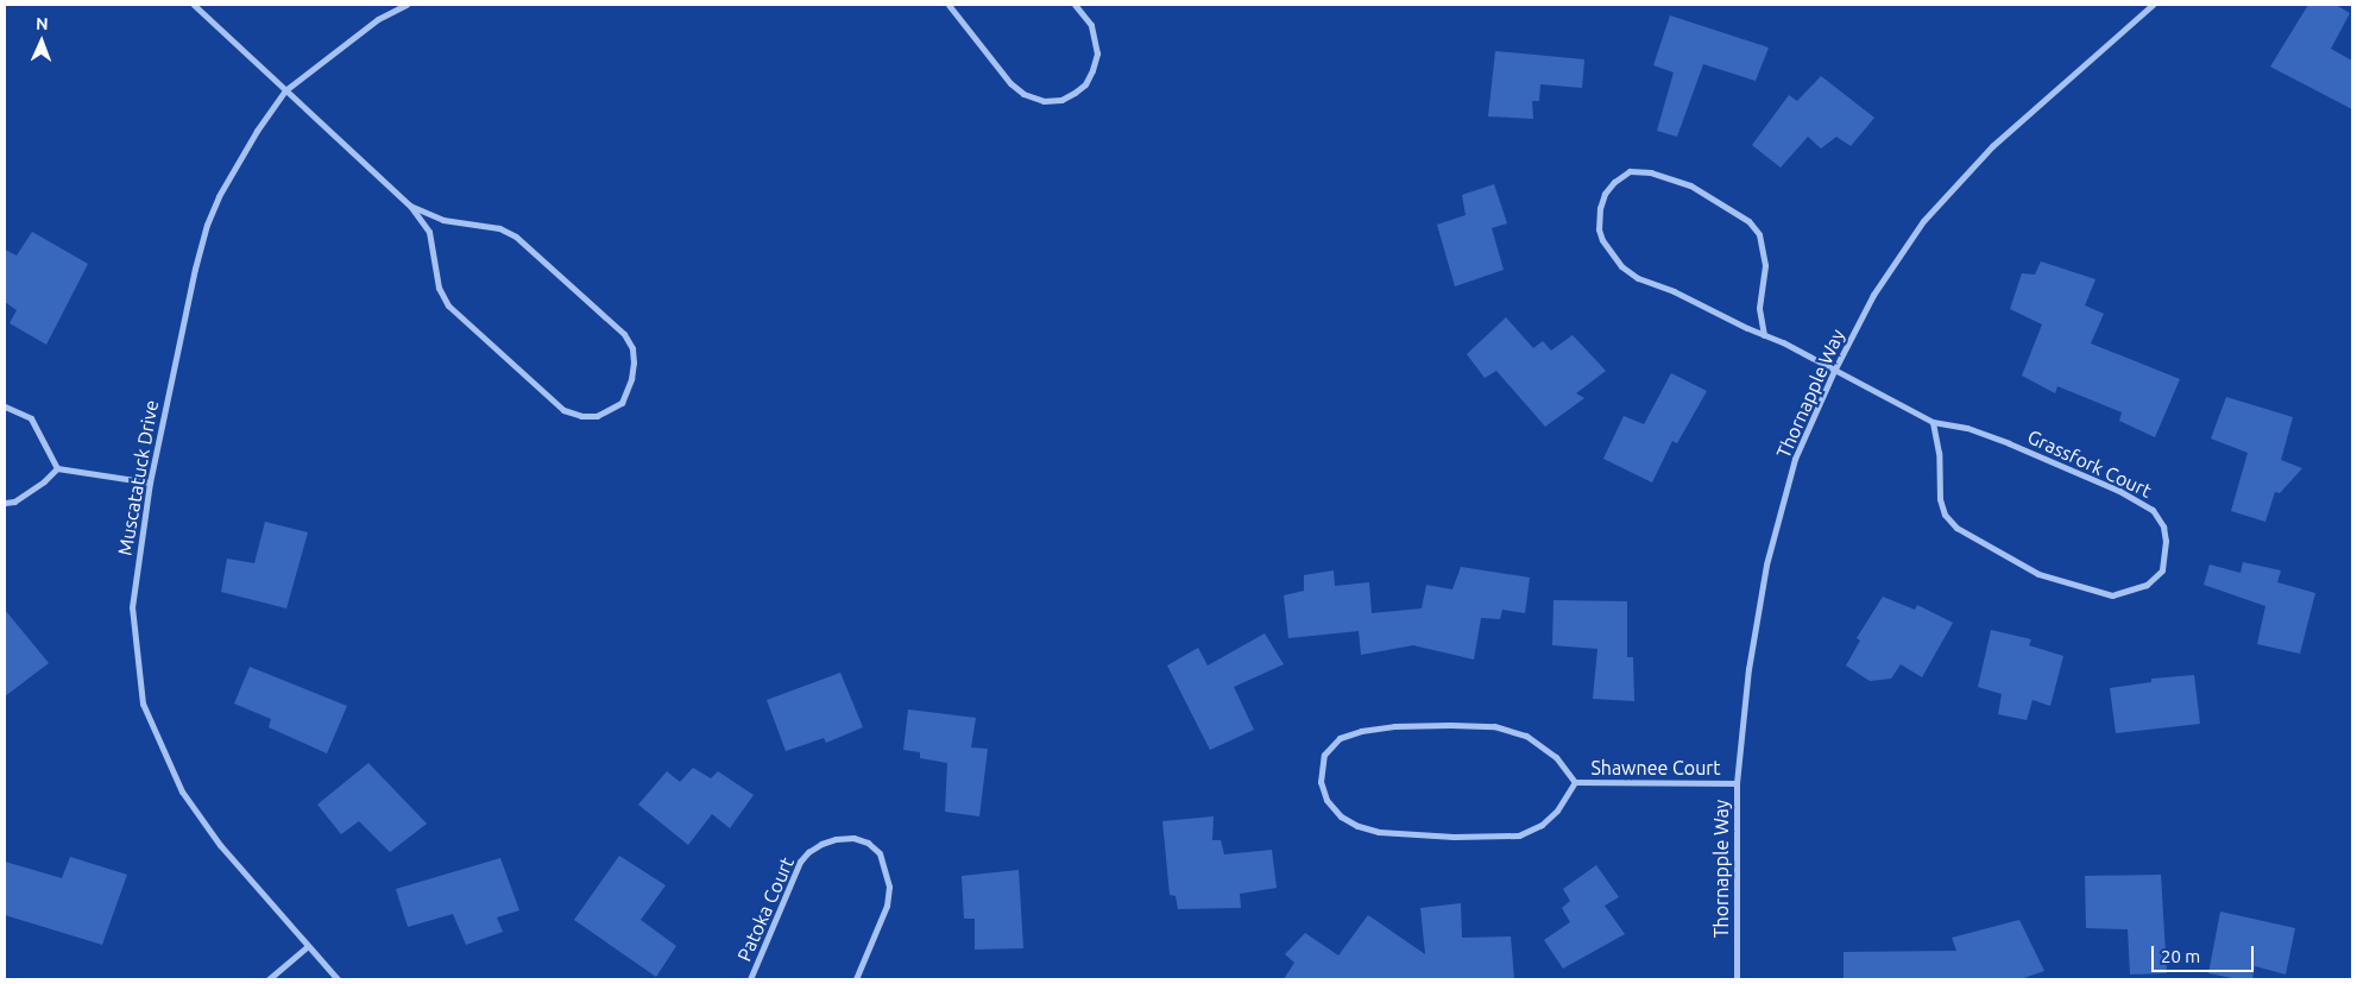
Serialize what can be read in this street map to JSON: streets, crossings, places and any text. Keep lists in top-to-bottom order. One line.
{"streets":{"street":["Thornapple Way","Grassfork Court","Muscatatuck Drive","Shawnee Court","Patoka Court"]},"crossings":[["Thornapple Way","Grassfork Court"],["Thornapple Way","Shawnee Court"]],"scale_bar":"20 m","north":"top"}
